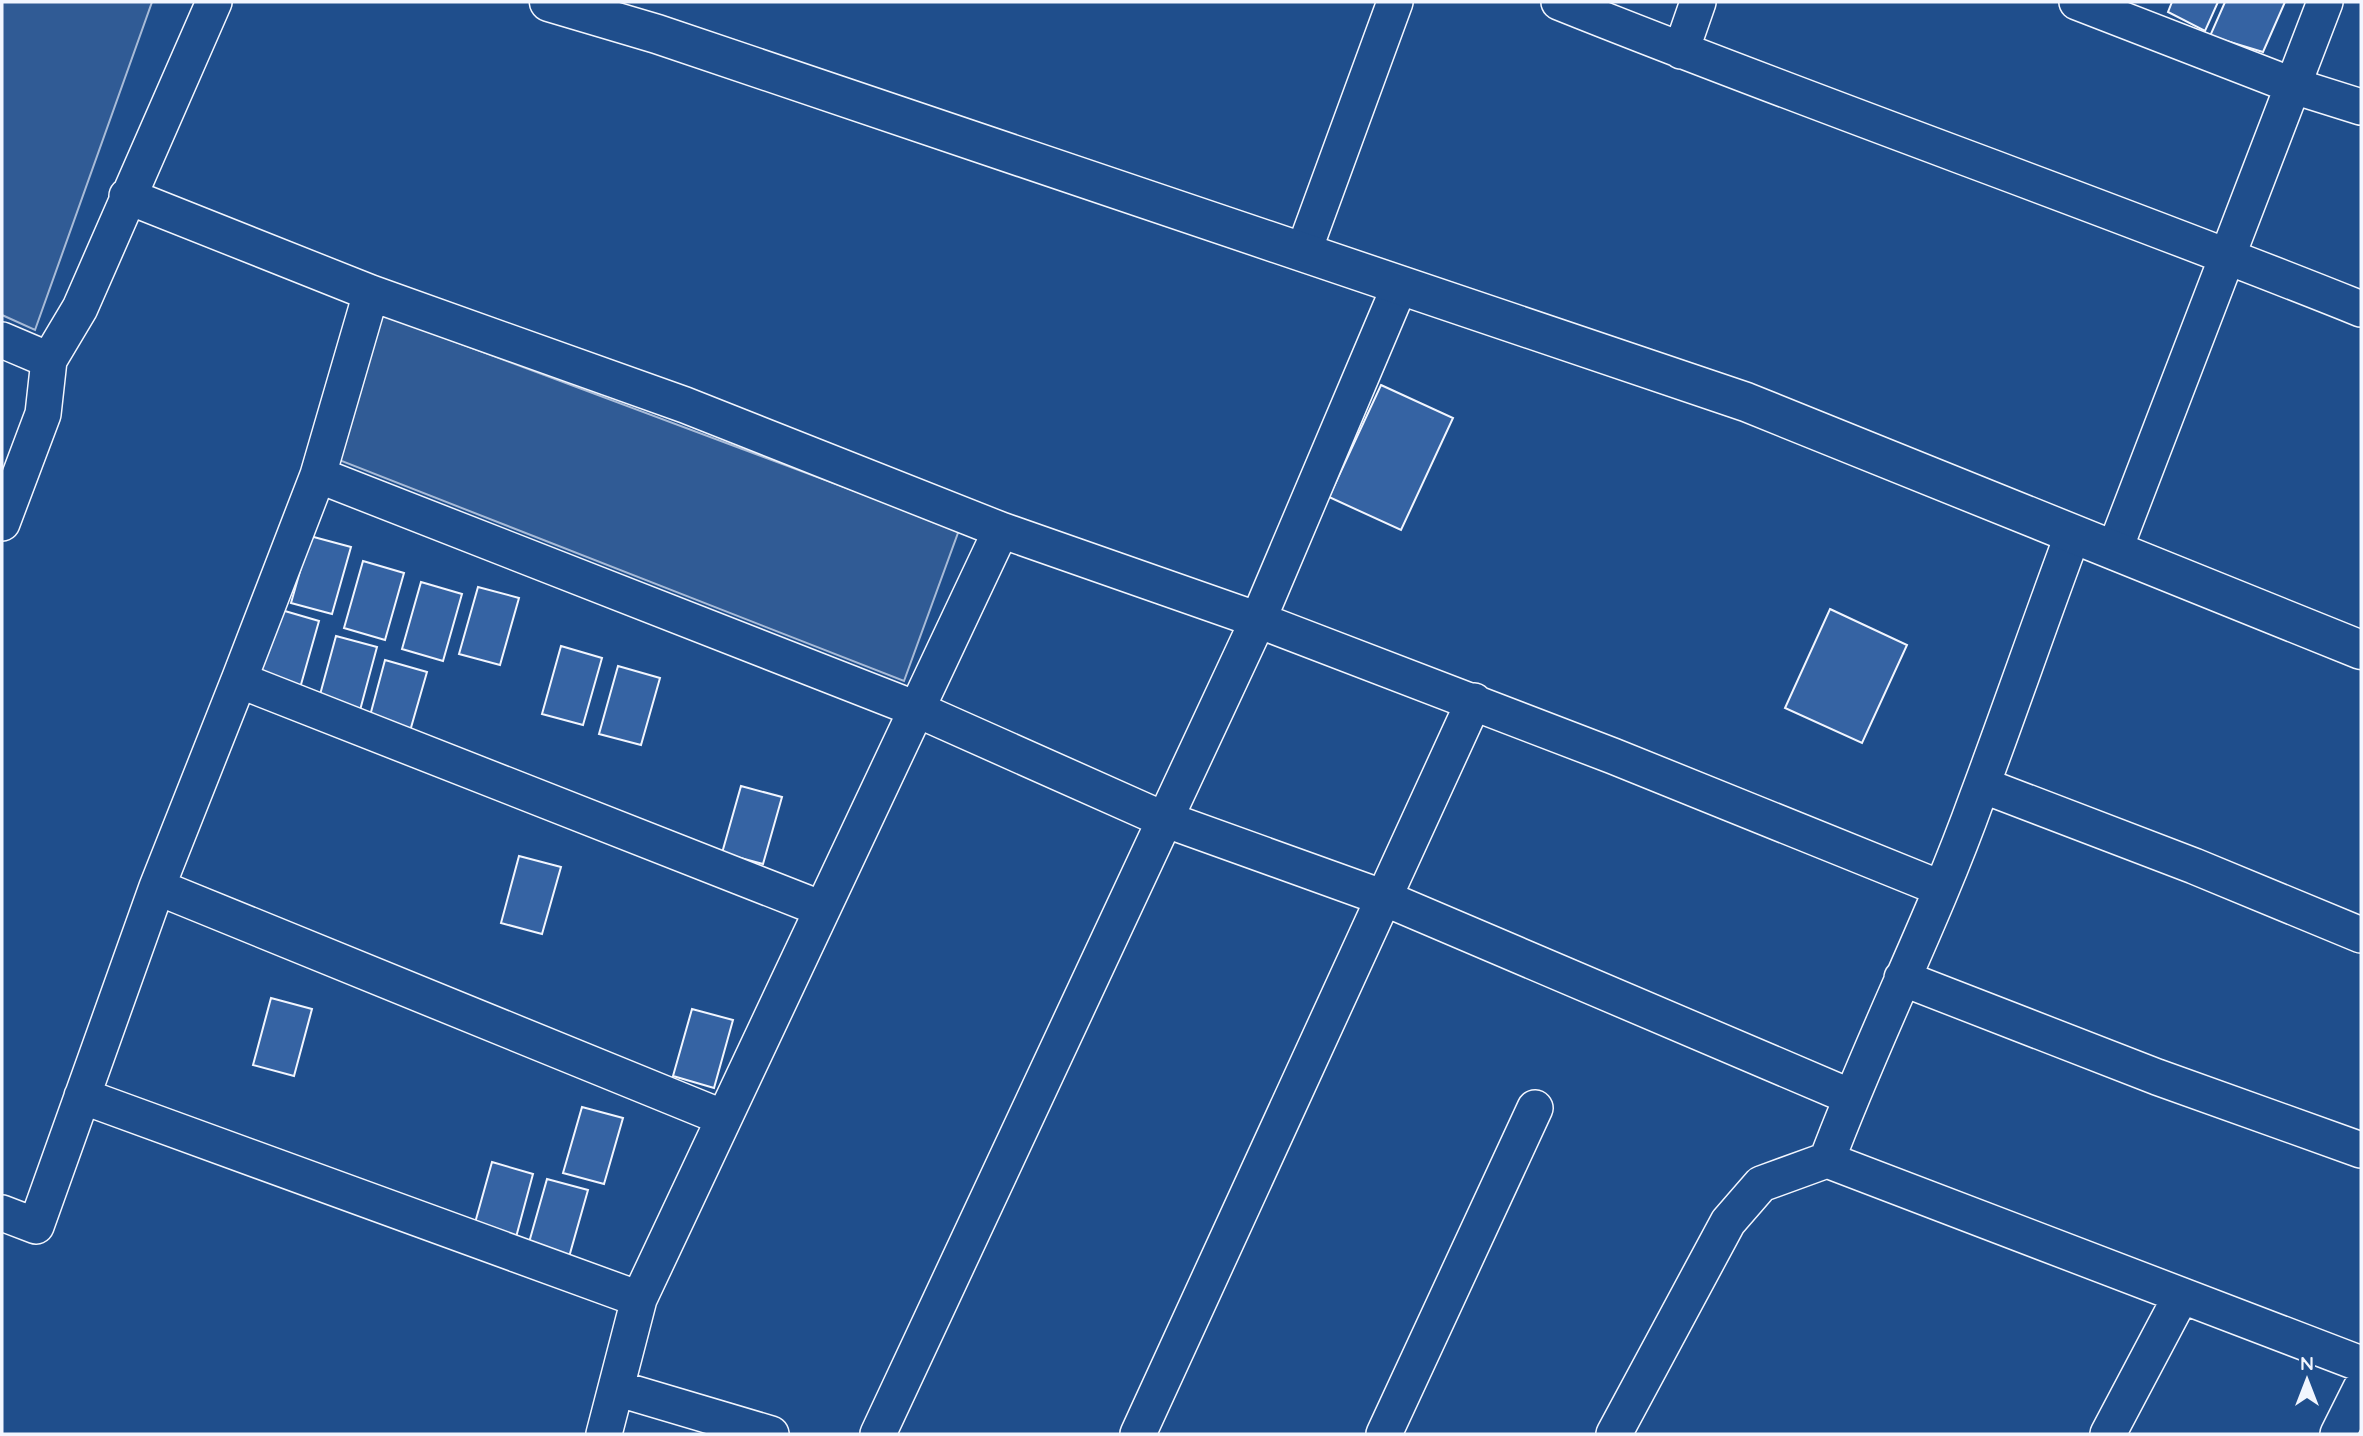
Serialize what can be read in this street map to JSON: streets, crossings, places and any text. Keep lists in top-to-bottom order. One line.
{"north":"top"}
